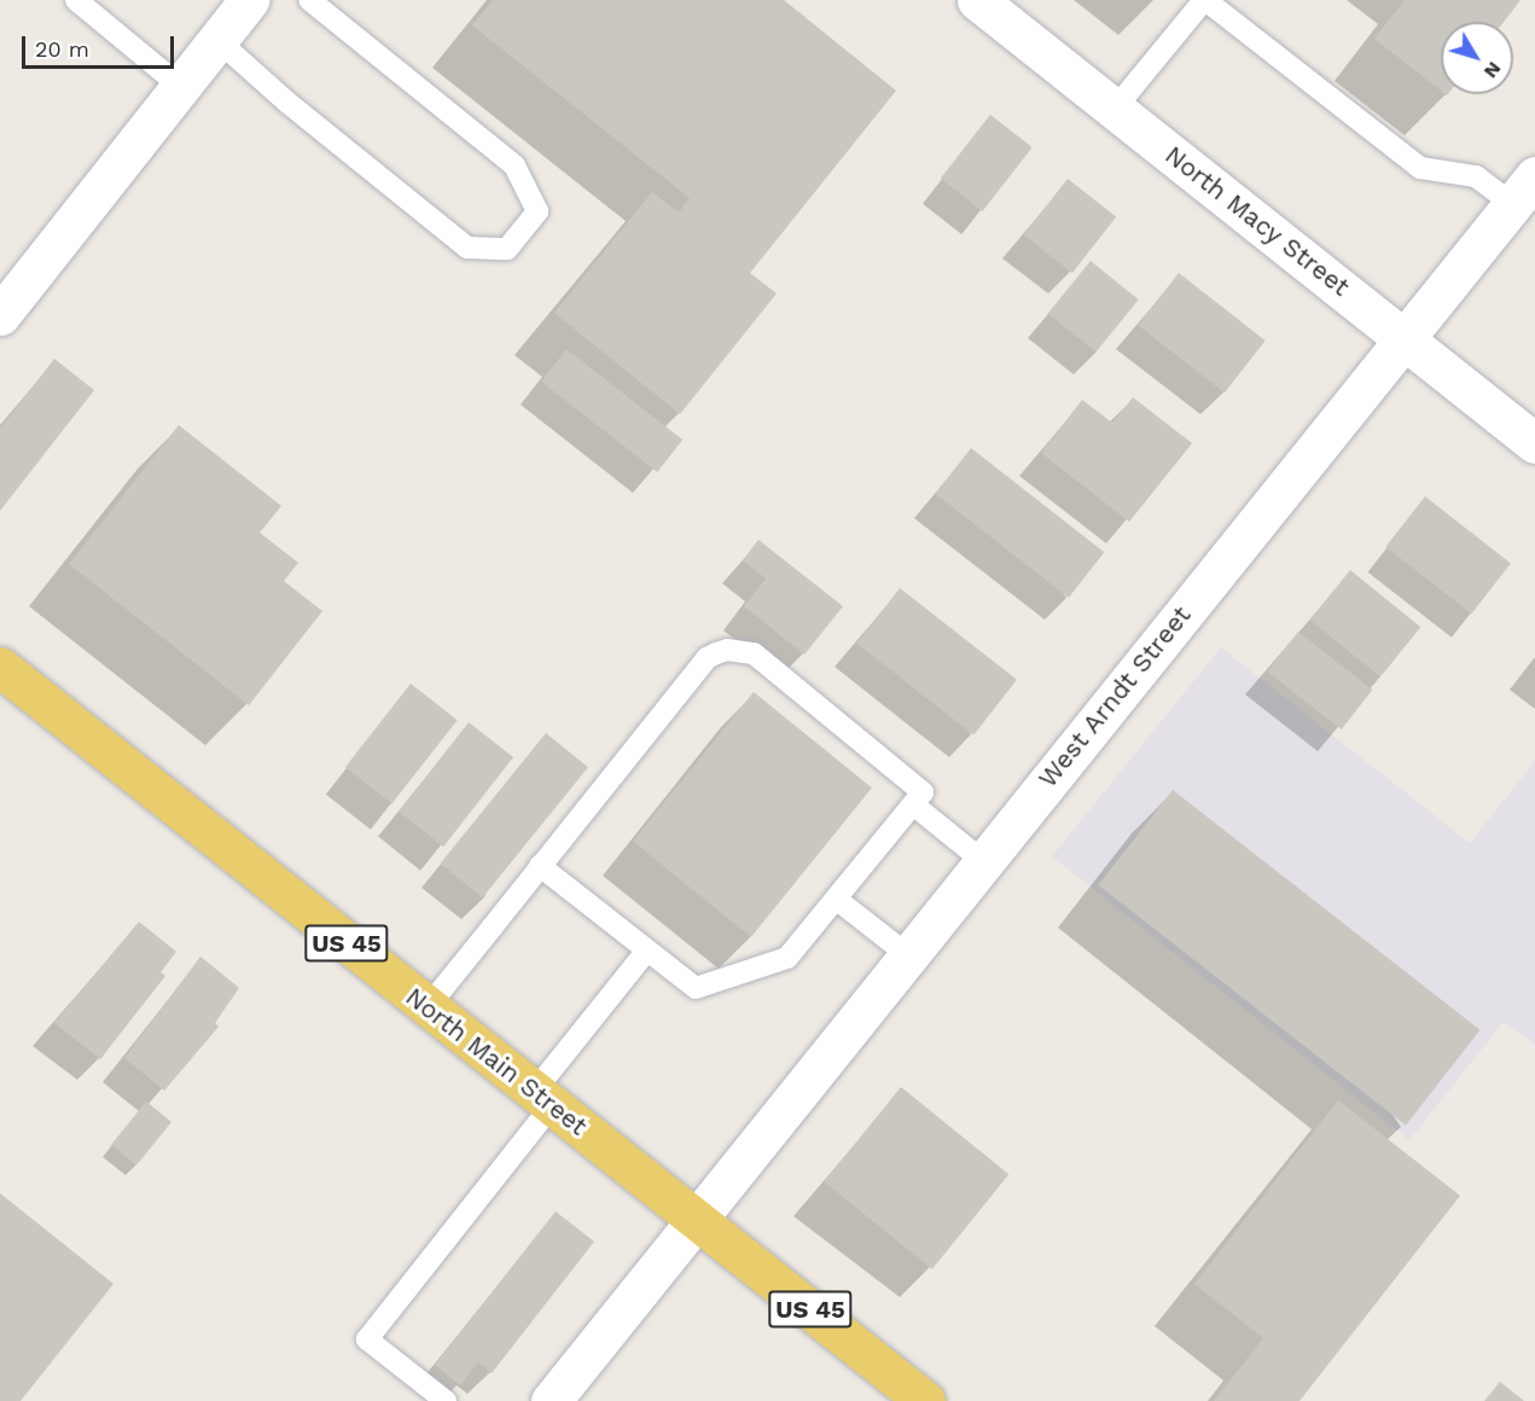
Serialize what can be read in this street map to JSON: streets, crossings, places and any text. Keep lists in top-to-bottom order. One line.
{"streets":{"main road":["US 45","North Main Street"],"street":["North Macy Street","West Arndt Street"]},"crossings":[["North Macy Street","West Arndt Street"],["West Arndt Street","North Main Street"]],"scale_bar":"20 m","north":"bottom right"}
